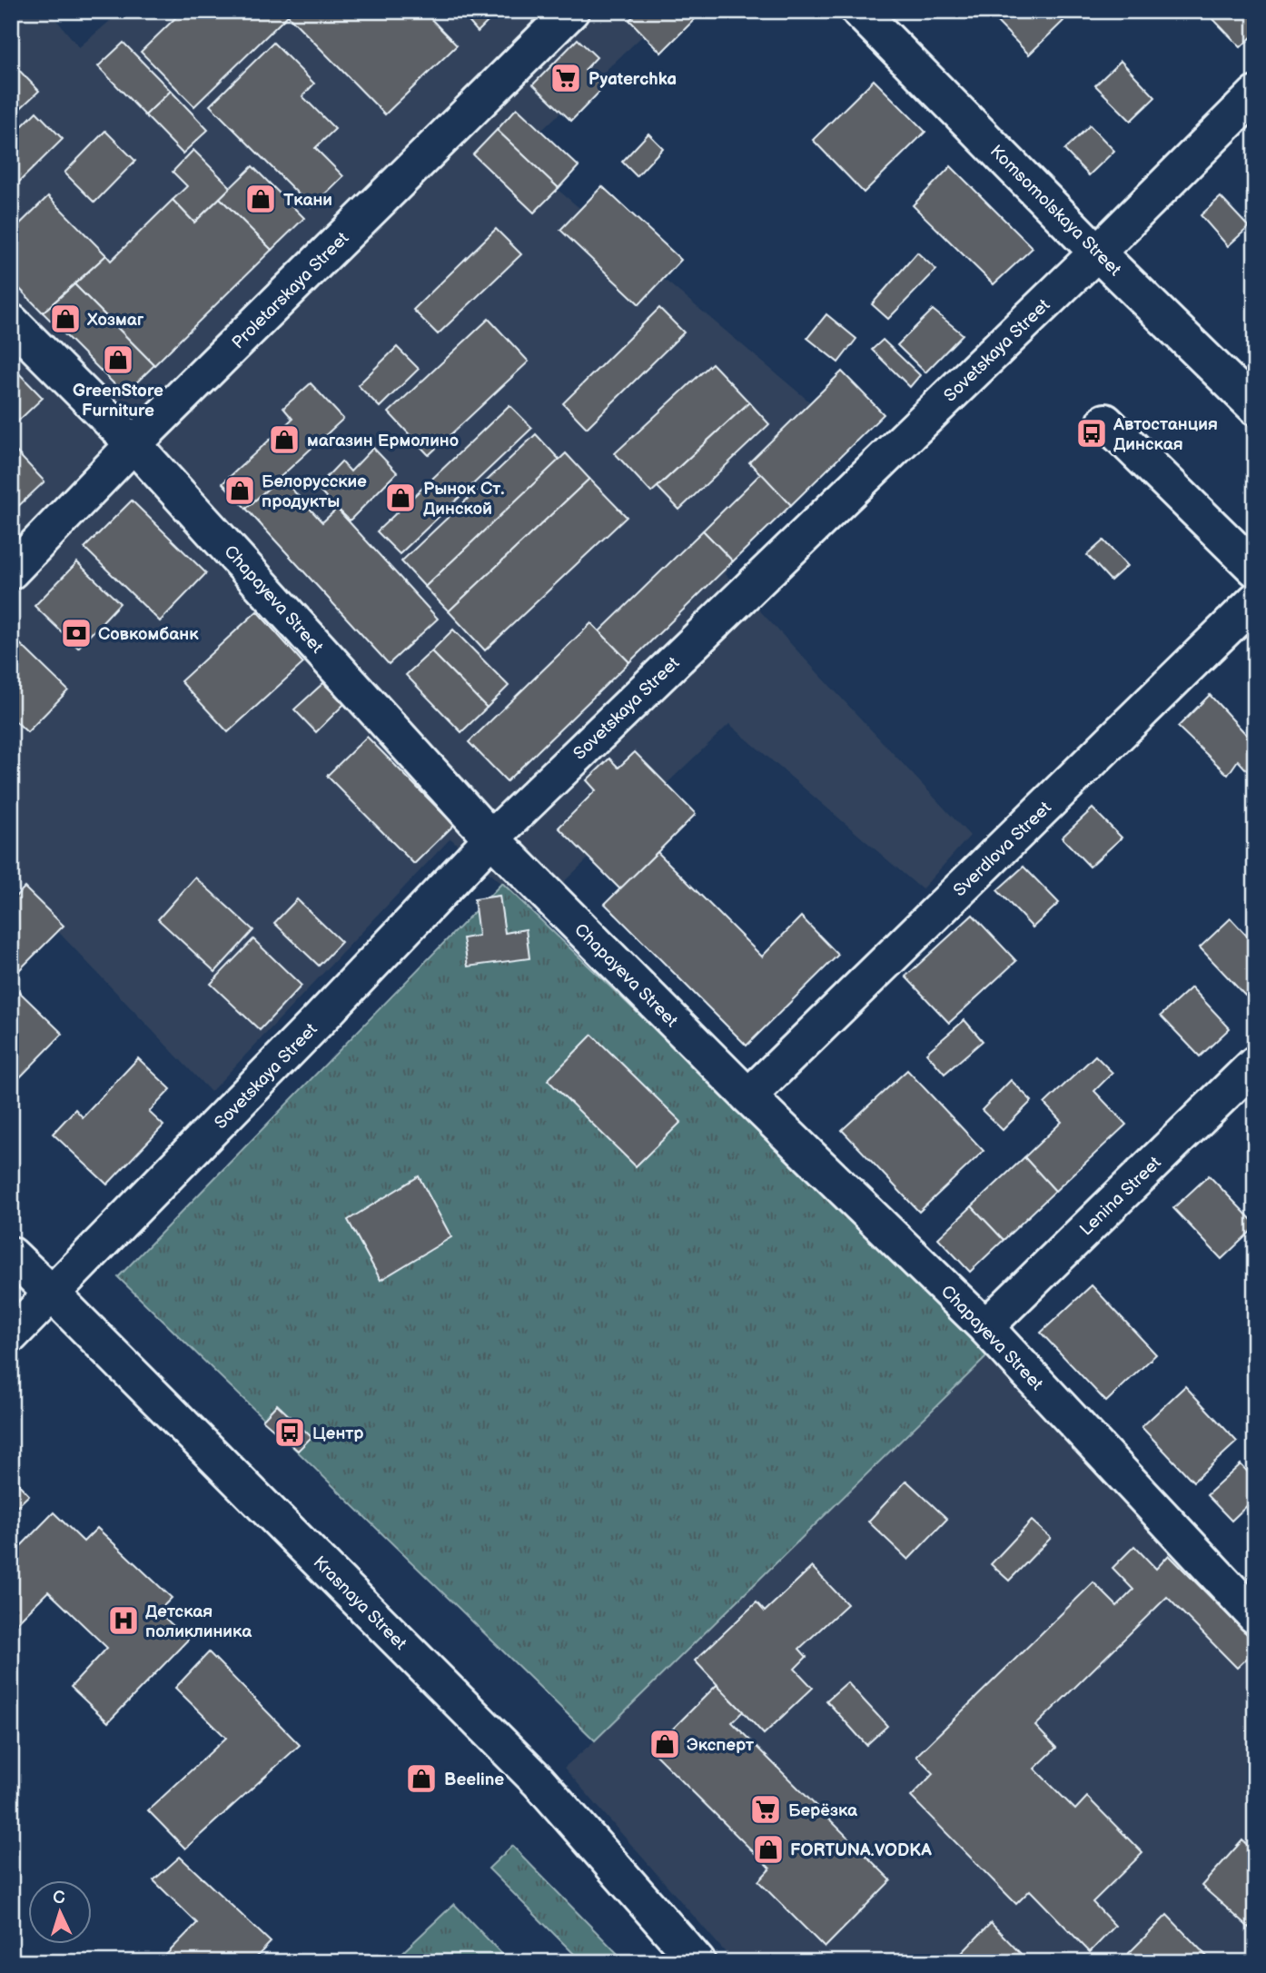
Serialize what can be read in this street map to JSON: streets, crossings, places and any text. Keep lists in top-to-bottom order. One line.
{"streets":{"street":["Komsomolskaya Street","Proletarskaya Street","Sovetskaya Street","Chapayeva Street","Sverdlova Street","Lenina Street","Krasnaya Street"]},"crossings":[["Komsomolskaya Street","Sovetskaya Street"],["Proletarskaya Street","Chapayeva Street"],["Sovetskaya Street","Chapayeva Street"],["Sovetskaya Street","Krasnaya Street"],["Chapayeva Street","Sverdlova Street"],["Chapayeva Street","Lenina Street"]],"places":{"supermarket":["Pyaterchka","Берёзка"],"shop":["Ткани","Хозмаг","GreenStore Furniture","магазин Ермолино","Белорусские продукты","Рынок Ст. Динской","Эксперт","Beeline","FORTUNA.VODKA"],"bus stop":["Автостанция Динская","Центр"],"bank":["Совкомбанк"],"hospital":["Детская поликлиника"]},"north":"top"}
